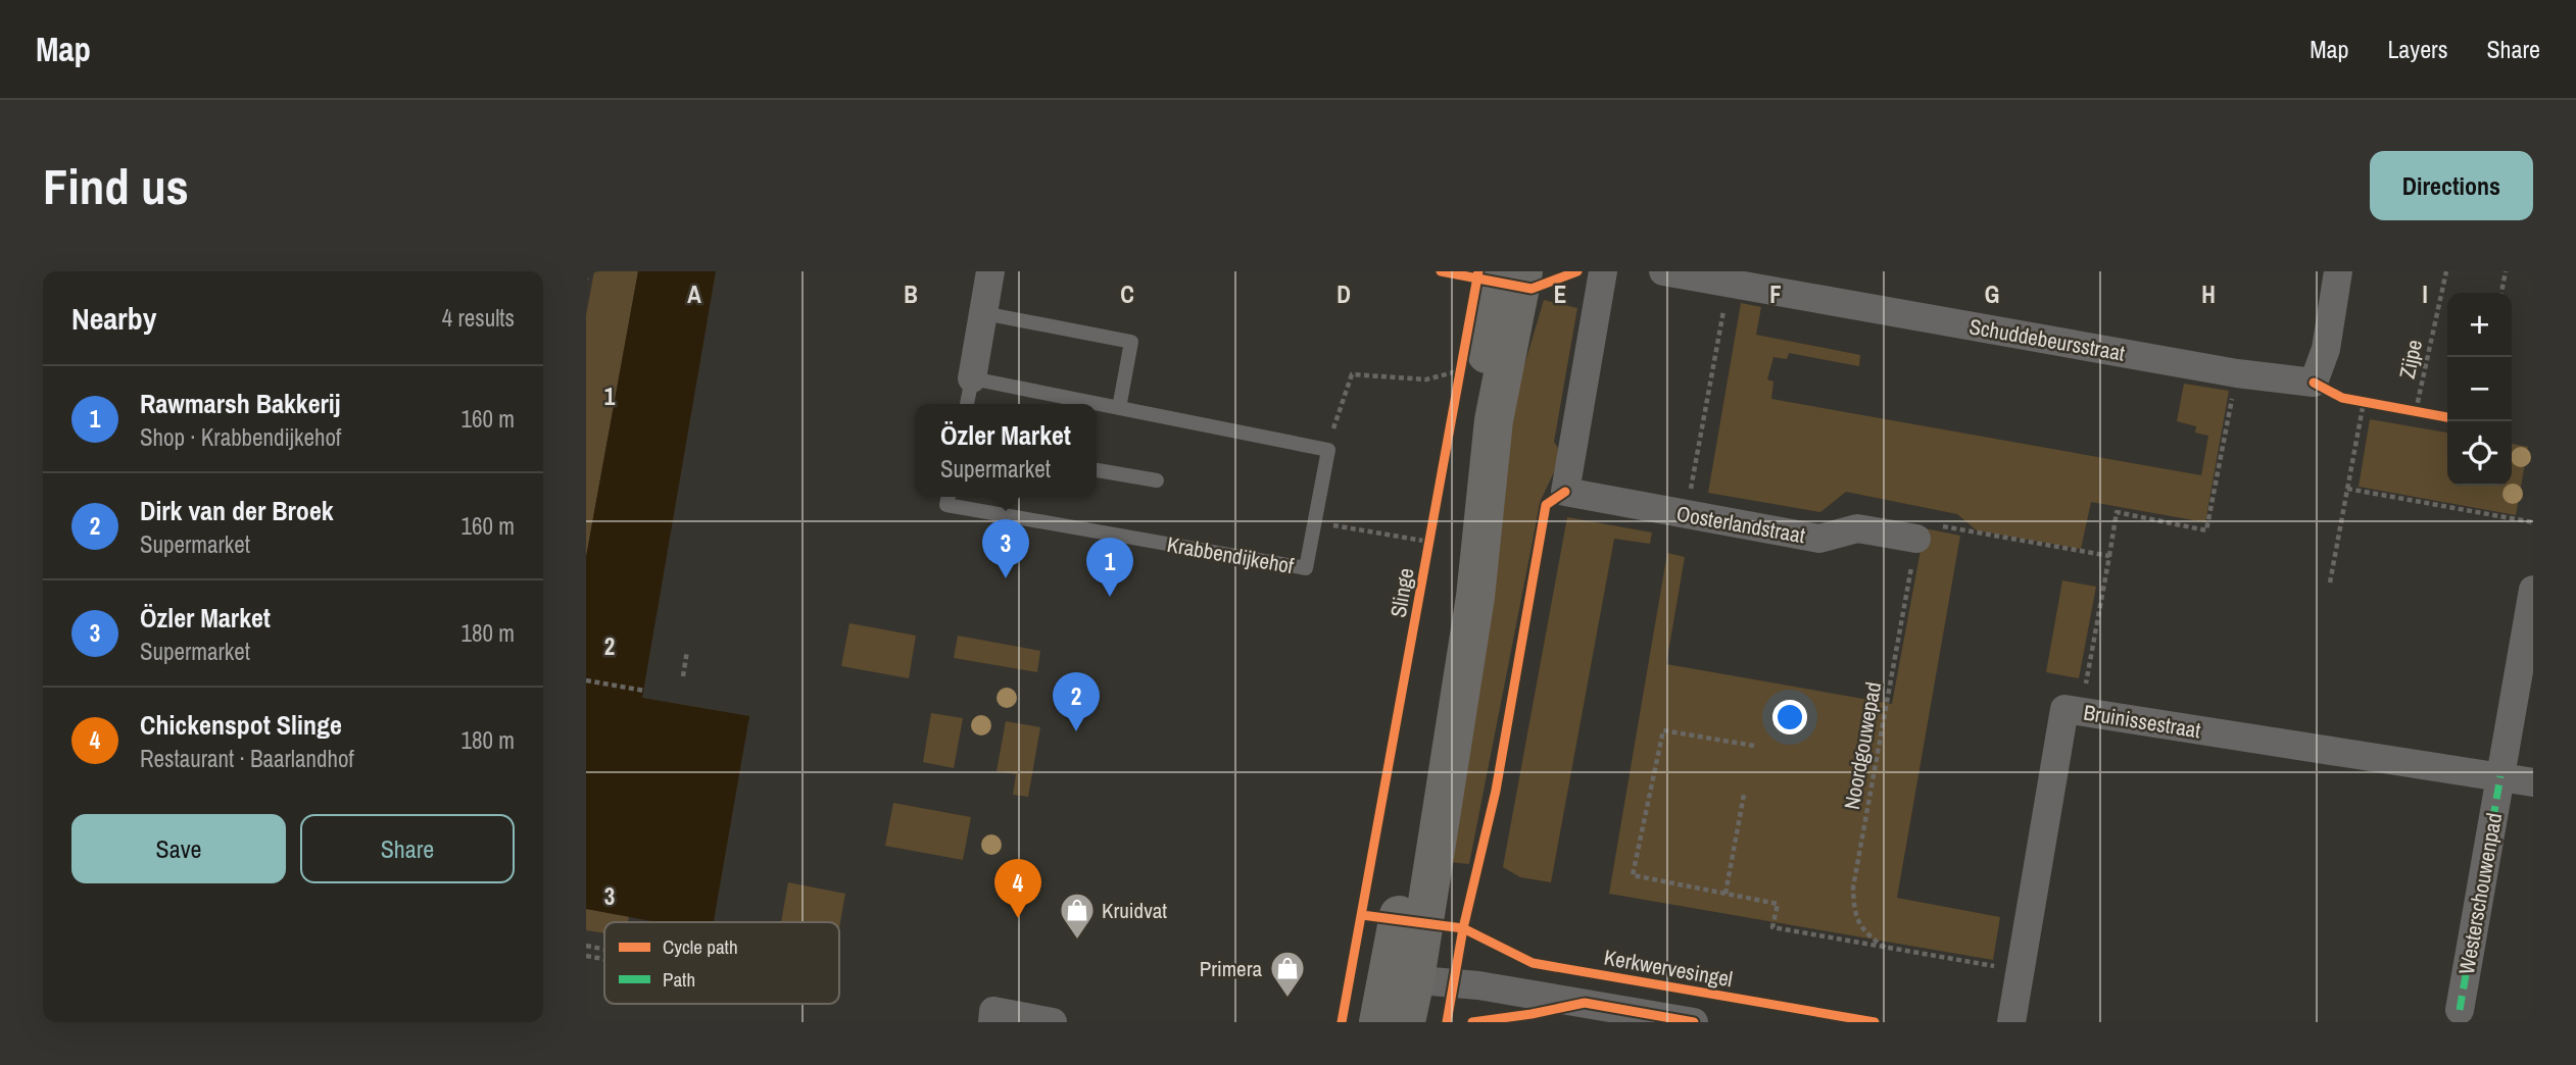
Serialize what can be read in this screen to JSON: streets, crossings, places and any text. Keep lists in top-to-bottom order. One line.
{"streets":{"street":["Schuddebeursstraat","Oosterlandstraat","Bruinissestraat","Westerschouwenpad"],"lane":["Krabbendijkehof"],"path":["Zijpe","Noordgouwepad"],"cycle path":["Slinge","Kerkwervesingel"]},"crossings":[["Oosterlandstraat","Noordgouwepad"],["Bruinissestraat","Westerschouwenpad"]],"places":{"shop":["Kruidvat","Primera"]},"legend":["Cycle path","Path"],"page":{"header":"Map","nav":["Map","Layers","Share"],"buttons":["Directions",["Save","Share"]],"title":"Find us","heading":["Nearby","4 results"],"map_buttons":["+","−"],"list":[{"mark":"1","name":"Rawmarsh Bakkerij","note":"Shop · Krabbendijkehof","value":"160 m"},{"mark":"2","name":"Dirk van der Broek","note":"Supermarket","value":"160 m"},{"mark":"3","name":"Özler Market","note":"Supermarket","value":"180 m"},{"mark":"4","name":"Chickenspot Slinge","note":"Restaurant · Baarlandhof","value":"180 m"}],"popup":["Özler Market","Supermarket"],"pins":["3","1","2","4"]},"grid":{"columns":["A","B","C","D","E","F","G","H","I"],"rows":["1","2","3"]}}
